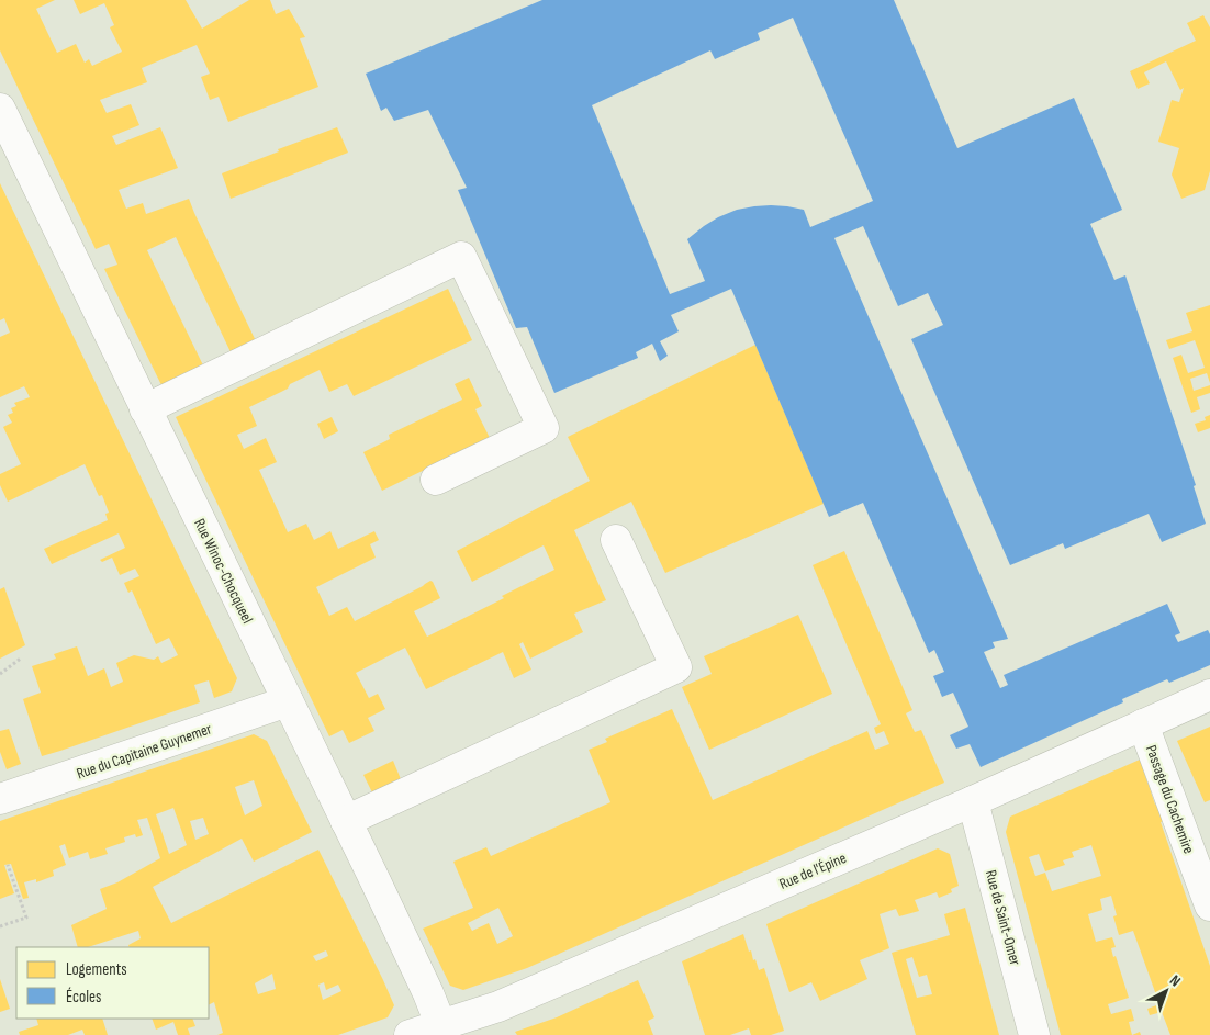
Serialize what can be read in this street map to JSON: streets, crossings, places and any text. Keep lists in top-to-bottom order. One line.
{"streets":{"street":["Rue Winoc-Chocqueel","Rue du Capitaine Guynemer","Passage du Cachemire","Rue de l'Épine","Rue de Saint-Omer"]},"crossings":[["Rue Winoc-Chocqueel","Rue du Capitaine Guynemer"],["Rue Winoc-Chocqueel","Rue de l'Épine"],["Passage du Cachemire","Rue de l'Épine"],["Rue de l'Épine","Rue de Saint-Omer"]],"legend":["Logements","Écoles"],"north":"top right"}
